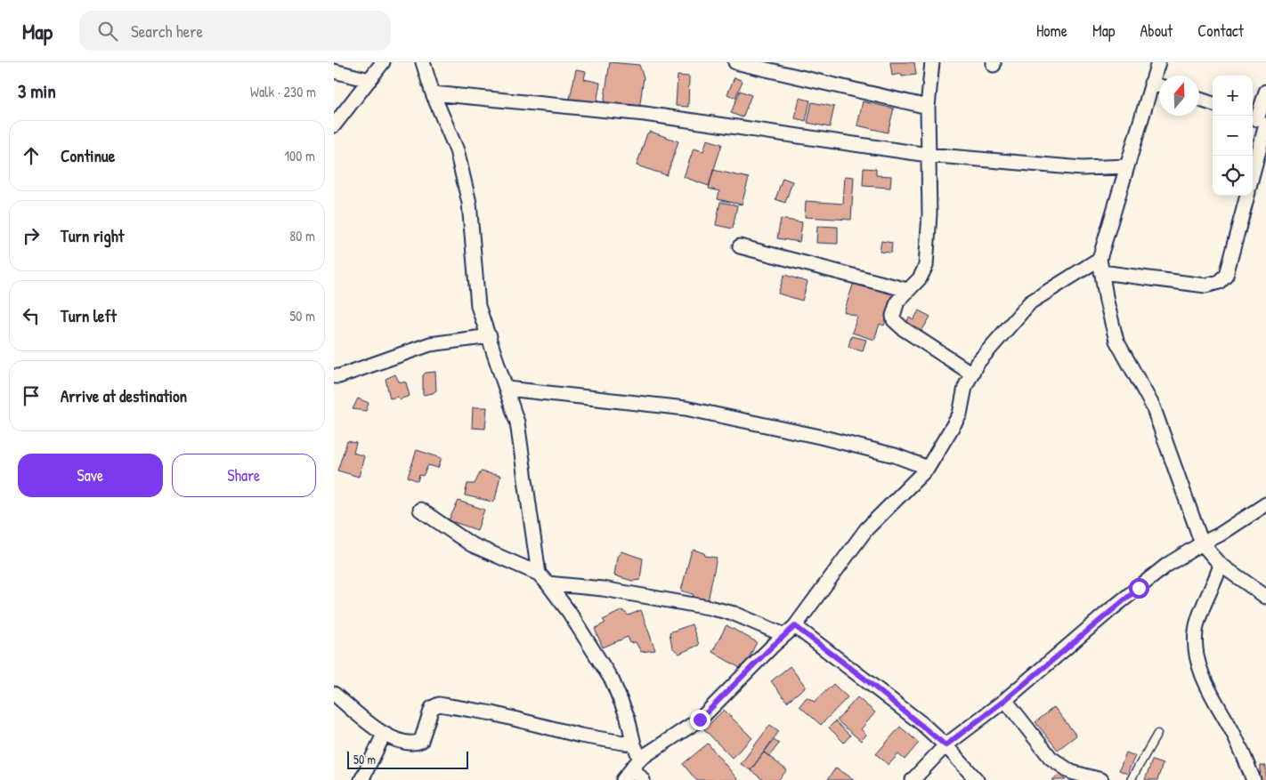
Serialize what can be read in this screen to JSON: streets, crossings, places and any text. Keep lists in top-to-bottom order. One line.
{"scale_bar":"50 m","north":"top","page":{"header":"Map","search":"Search here","nav":["Home","Map","About","Contact"],"heading":["3 min","Walk · 230 m"],"map_buttons":["+","−"],"list":[["Continue","100 m"],["Turn right","80 m"],["Turn left","50 m"],"Arrive at destination"],"buttons":["Save","Share"],"scale":"50 m"}}
